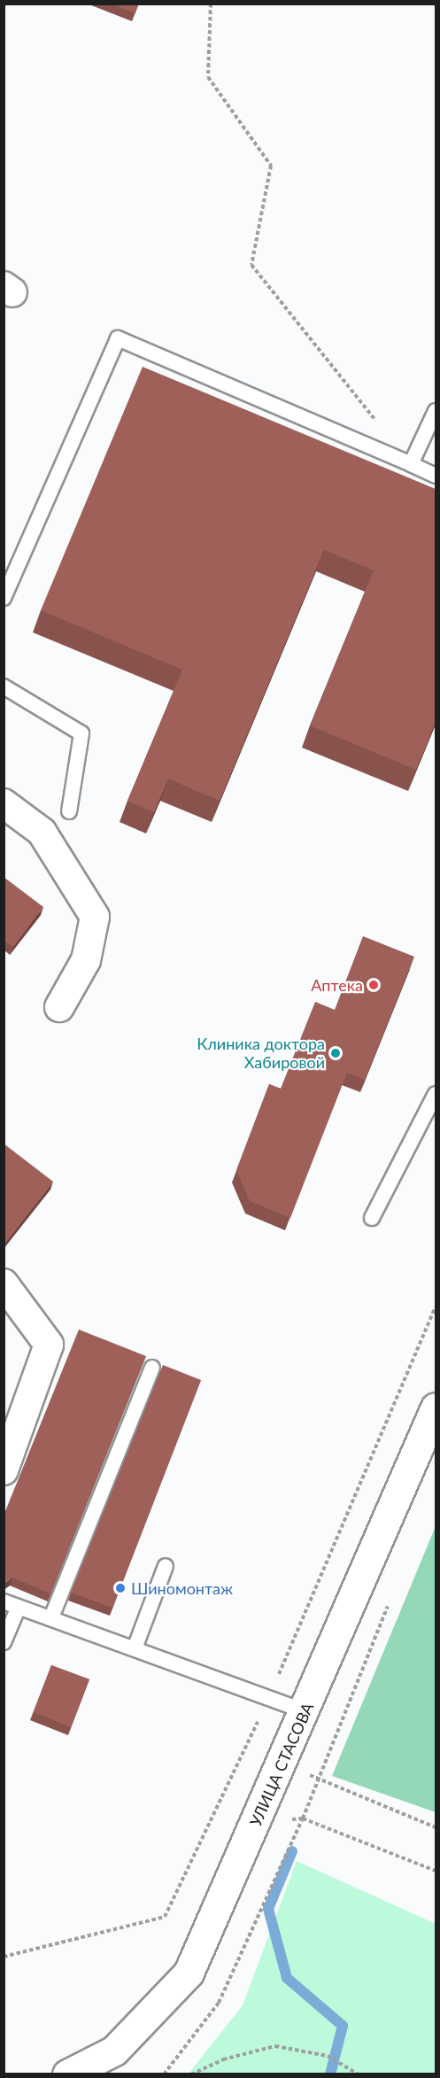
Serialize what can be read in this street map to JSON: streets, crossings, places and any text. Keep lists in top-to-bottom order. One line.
{"streets":{"main road":["УЛИЦА СТАСОВА"]},"places":["Аптека","Клиника доктора Хабировой","Шиномонтаж"]}
